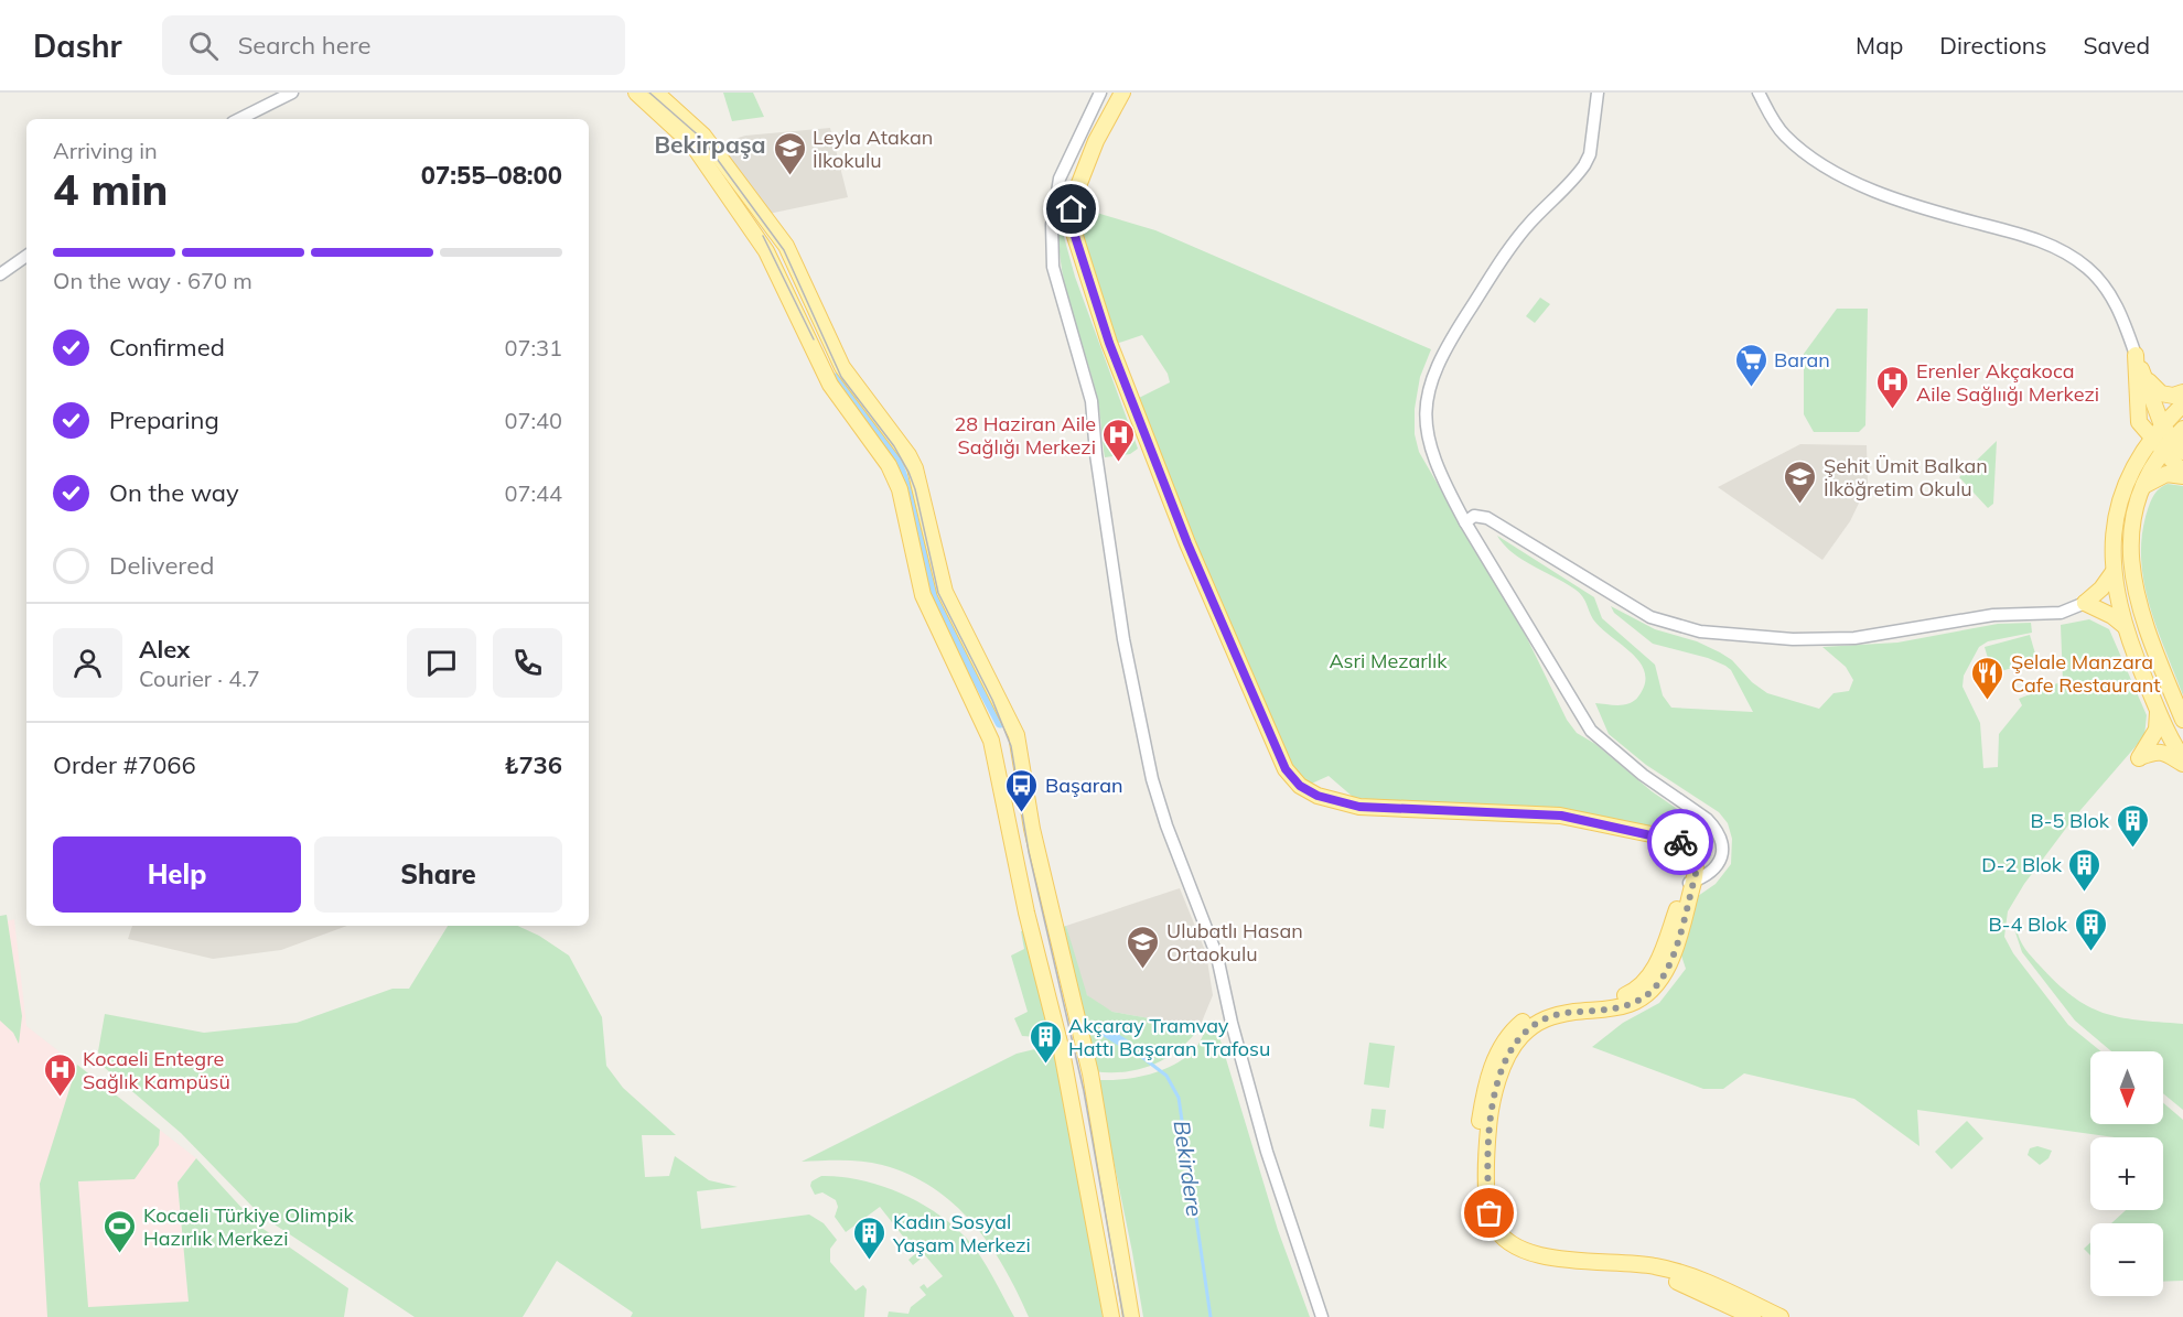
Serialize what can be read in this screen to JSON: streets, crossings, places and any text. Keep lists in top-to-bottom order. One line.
{"districts":["Bekirpaşa"],"water":["Bekirdere"],"parks":["Asri Mezarlık"],"places":{"school or university":["Leyla Atakan İlkokulu","Şehit Ümit Balkan İlköğretim Okulu","Ulubatlı Hasan Ortaokulu"],"supermarket":["Baran"],"hospital":["Erenler Akçakoca Aile Sağlıığı Merkezi","28 Haziran Aile Sağlığı Merkezi","Kocaeli Entegre Sağlık Kampüsü"],"restaurant":["Şelale Manzara Cafe Restaurant"],"bus stop":["Başaran"],"building":["B-5 Blok","D-2 Blok","B-4 Blok","Akçaray Tramvay Hattı Başaran Trafosu","Kadın Sosyal Yaşam Merkezi"],"sports":["Kocaeli Türkiye Olimpik Hazırlık Merkezi"]},"north":"bottom","page":{"header":"Dashr","search":"Search here","nav":["Map","Directions","Saved"],"heading":["4 min","Arriving in","07:55–08:00"],"panel":["Alex","Courier · 4.7","Order #7066","₺736"],"bar":"On the way · 670 m","list":[["Confirmed","07:31"],["Preparing","07:40"],["On the way","07:44"],"Delivered"],"buttons":["Help","Share"],"map_buttons":["+","−"]}}
